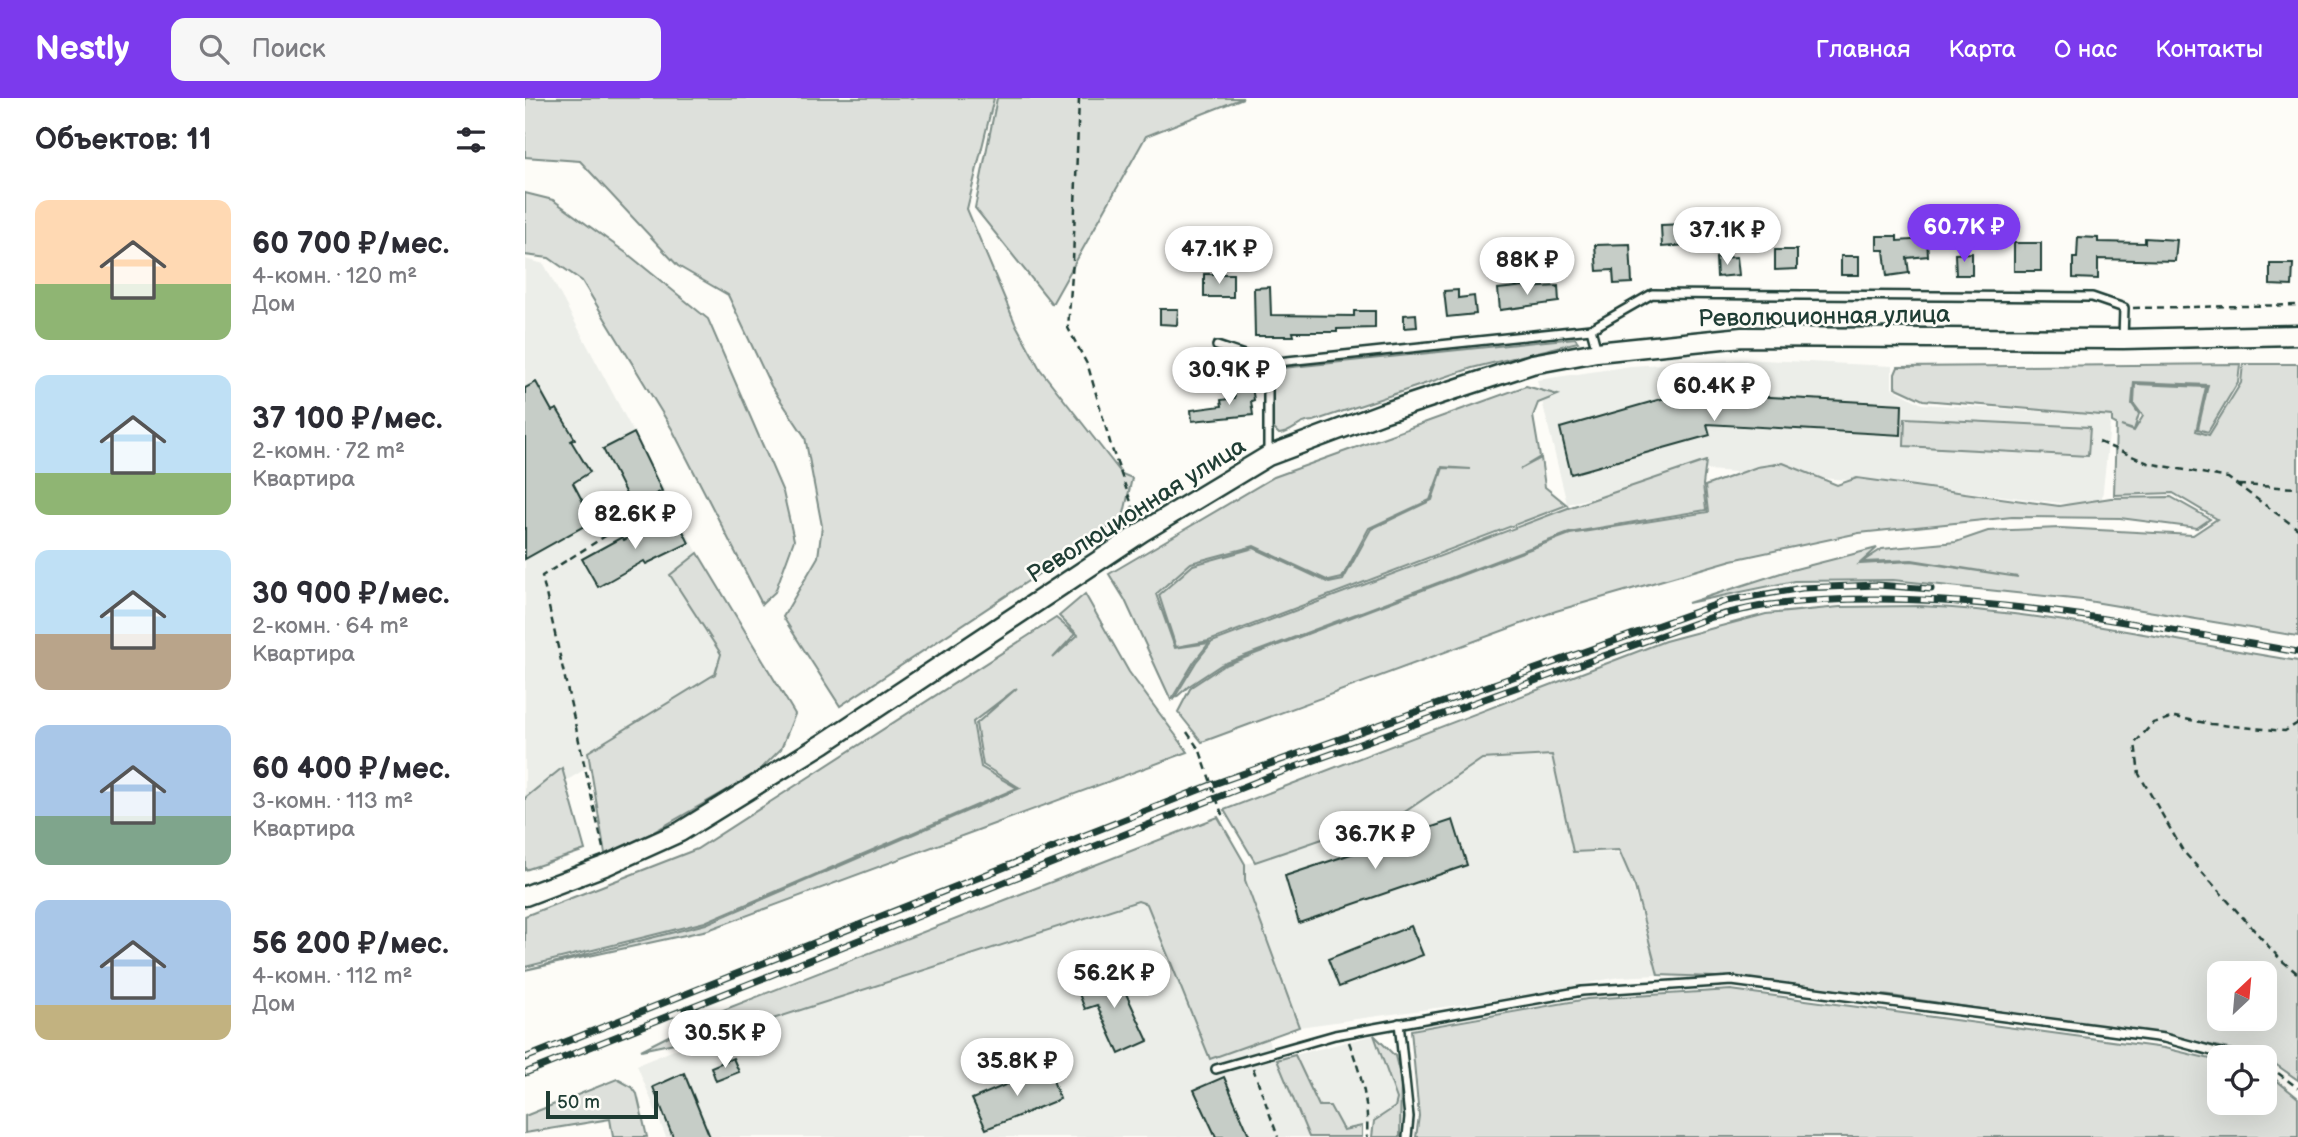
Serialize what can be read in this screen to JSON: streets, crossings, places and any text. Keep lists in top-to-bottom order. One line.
{"streets":{"street":["Революционная улица"]},"scale_bar":"50 m","north":"top right","page":{"header":"Nestly","search":"Поиск","nav":["Главная","Карта","О нас","Контакты"],"heading":"Объектов: 11","list":[{"name":"60 700 ₽/мес.","note":"4-комн. · 120 m² · Дом"},{"name":"37 100 ₽/мес.","note":"2-комн. · 72 m² · Квартира"},{"name":"30 900 ₽/мес.","note":"2-комн. · 64 m² · Квартира"},{"name":"60 400 ₽/мес.","note":"3-комн. · 113 m² · Квартира"},{"name":"56 200 ₽/мес.","note":"4-комн. · 112 m² · Дом"}],"price":["60.7K ₽","37.1K ₽","47.1K ₽","88K ₽","30.9K ₽","60.4K ₽","82.6K ₽","36.7K ₽","56.2K ₽","30.5K ₽","35.8K ₽"],"scale":"50 m"}}
